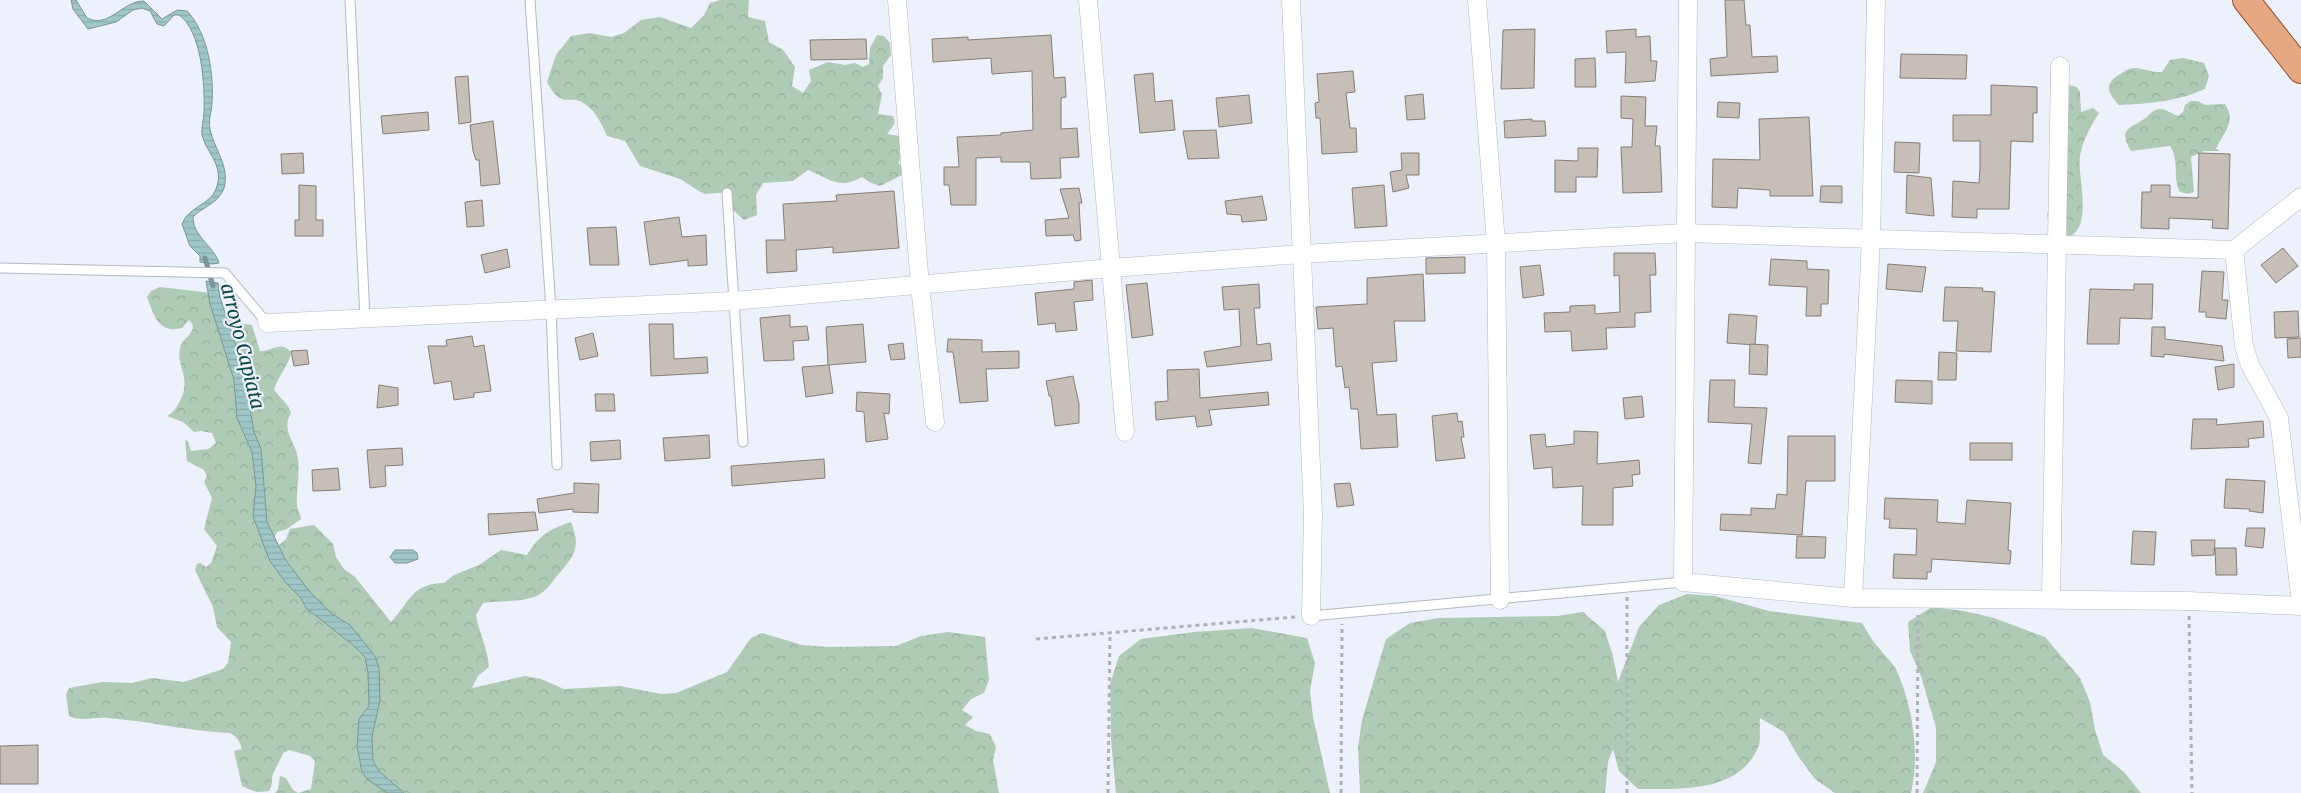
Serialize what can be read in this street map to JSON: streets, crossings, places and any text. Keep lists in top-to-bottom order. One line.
{"water":["arroyo Capiata"]}
